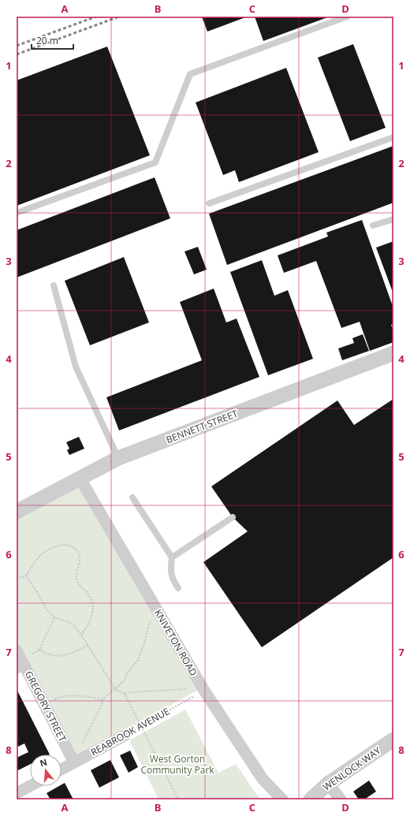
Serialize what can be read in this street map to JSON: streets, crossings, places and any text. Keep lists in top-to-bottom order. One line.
{"streets":{"street":["BENNETT STREET","KNIVETON ROAD","GREGORY STREET","REABROOK AVENUE","WENLOCK WAY"]},"crossings":[["BENNETT STREET","KNIVETON ROAD"],["KNIVETON ROAD","REABROOK AVENUE"],["GREGORY STREET","REABROOK AVENUE"]],"parks":["West Gorton Community Park"],"scale_bar":"20 m","north":"top","grid":{"columns":["A","B","C","D"],"rows":["1","2","3","4","5","6","7","8"]}}
